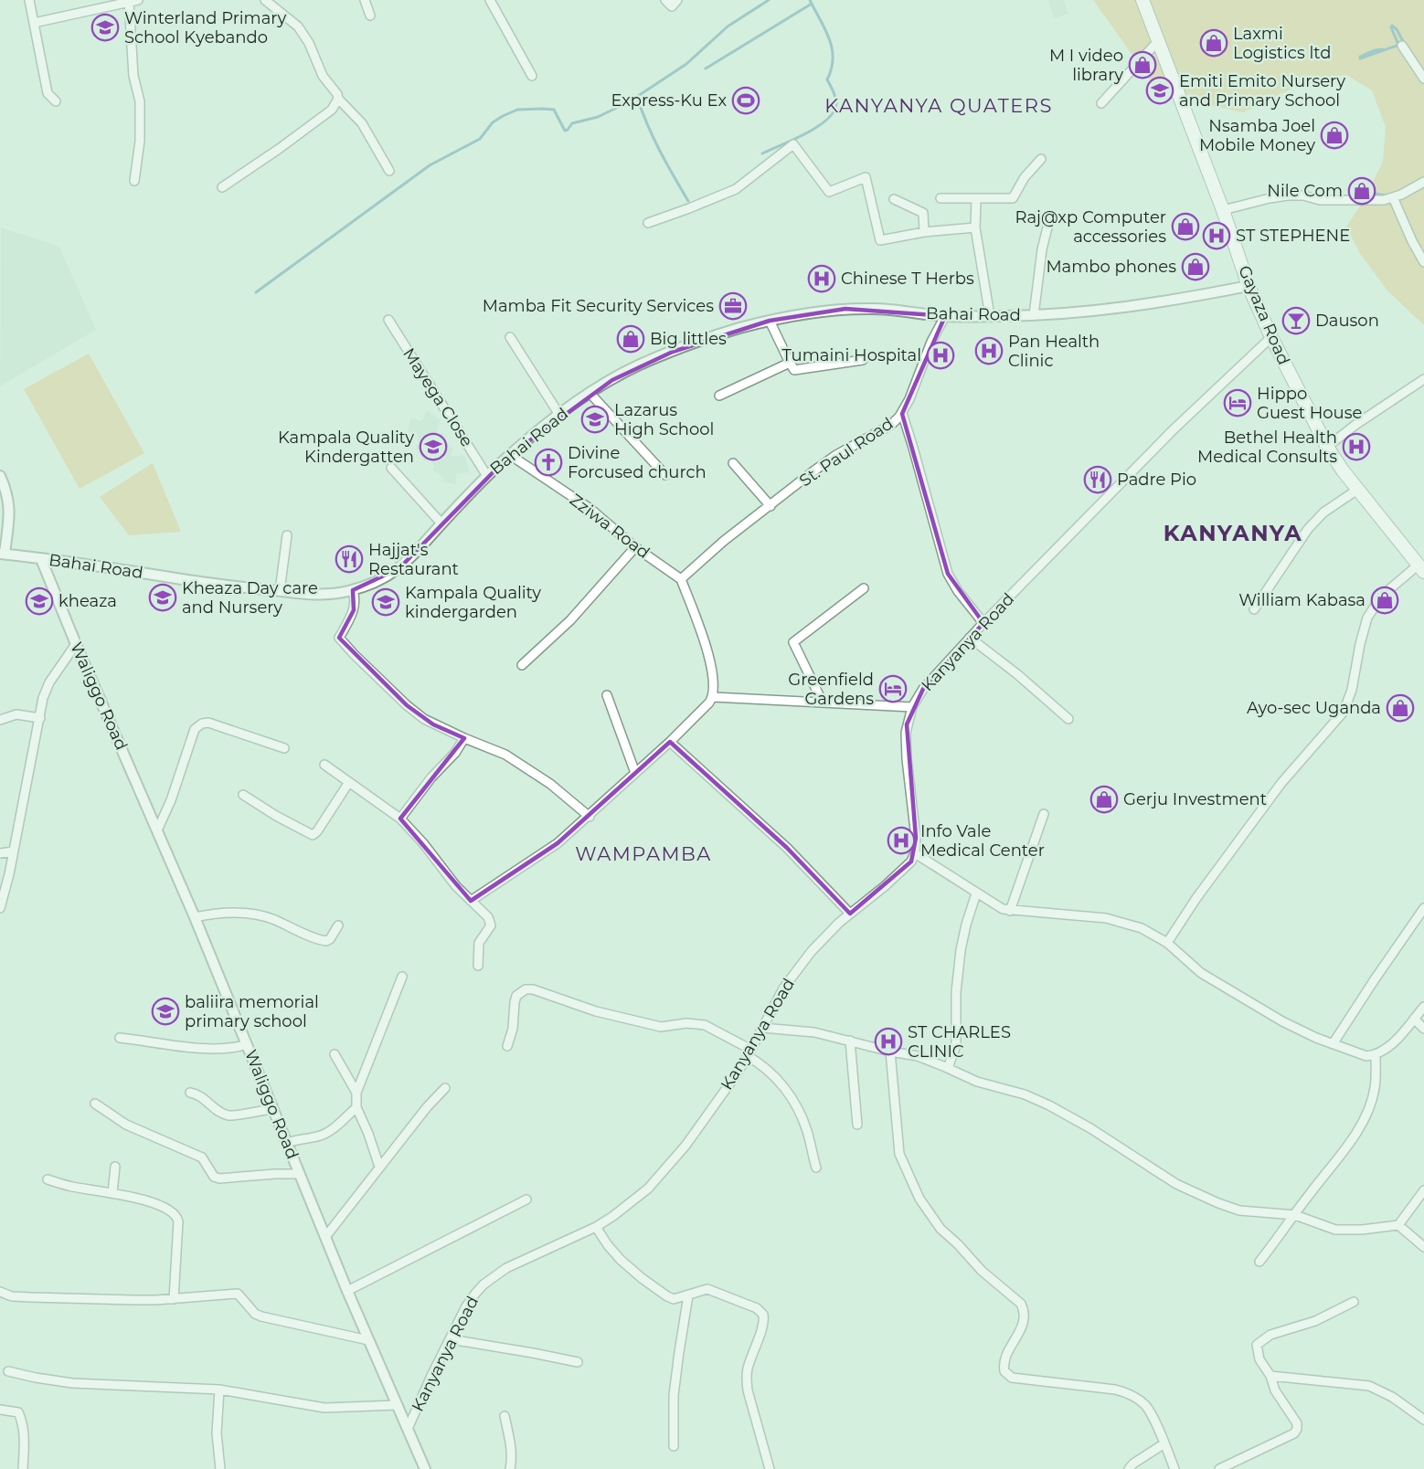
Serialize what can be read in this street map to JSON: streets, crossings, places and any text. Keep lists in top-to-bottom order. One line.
{"streets":{"main road":["Gayaza Road"],"street":["Bahai Road","Mayega Close","St. Paul Road","Zziwa Road","Kanyanya Road","Waliggo Road"]},"crossings":[["Bahai Road","Gayaza Road"],["Bahai Road","Mayega Close"],["Bahai Road","St. Paul Road"],["Bahai Road","Zziwa Road"],["Bahai Road","Waliggo Road"],["Gayaza Road","Kanyanya Road"],["St. Paul Road","Zziwa Road"],["Kanyanya Road","Waliggo Road"]],"districts":["KANYANYA QUATERS","KANYANYA","WAMPAMBA"],"places":{"school or university":["Winterland Primary School Kyebando","Emiti Emito Nursery and Primary School","Lazarus High School","Kampala Quality Kindergatten","Kheaza Day care and Nursery","kheaza","Kampala Quality kindergarden","baliira memorial primary school"],"shop":["Laxmi Logistics ltd","M I video library","Nsamba Joel Mobile Money","Nile Com","Raj@xp Computer accessories","Mambo phones","Big littles","William Kabasa","Ayo-sec Uganda","Gerju Investment"],"sports":["Express-Ku Ex"],"hospital":["ST STEPHENE","Chinese T Herbs","Pan Health Clinic","Tumaini Hospital","Bethel Health Medical Consults","Info Vale Medical Center","ST CHARLES CLINIC"],"office":["Mamba Fit Security Services"],"bar":["Dauson"],"hotel":["Hippo Guest House","Greenfield Gardens"],"church":["Divine Forcused church"],"restaurant":["Padre Pio","Hajjat's Restaurant"]}}
